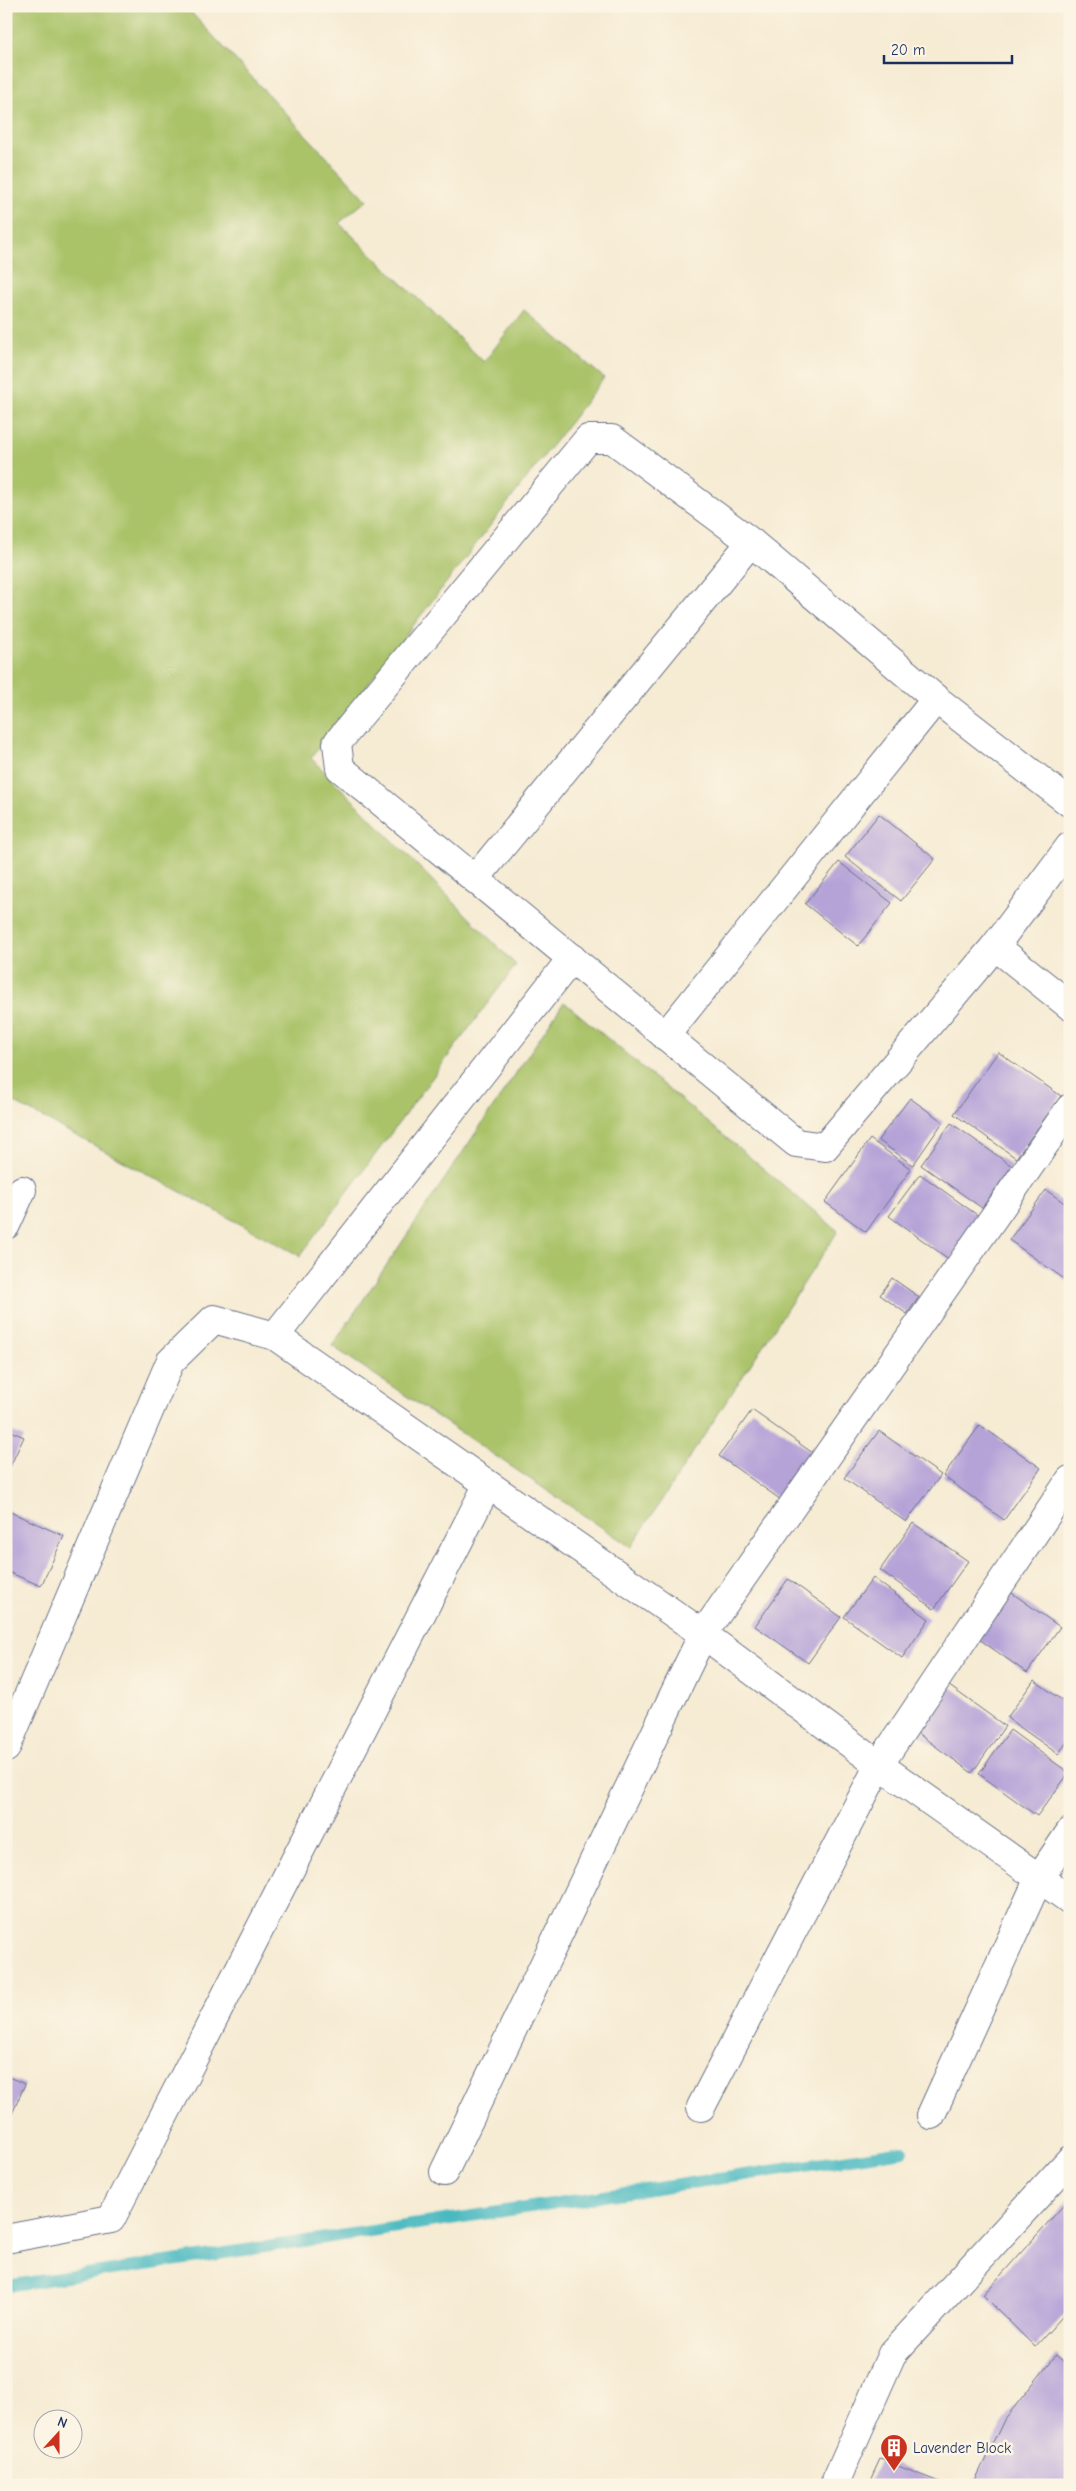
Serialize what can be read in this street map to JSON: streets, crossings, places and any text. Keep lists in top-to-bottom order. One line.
{"places":{"building":["Lavender Block"]},"scale_bar":"20 m","north":"top"}
